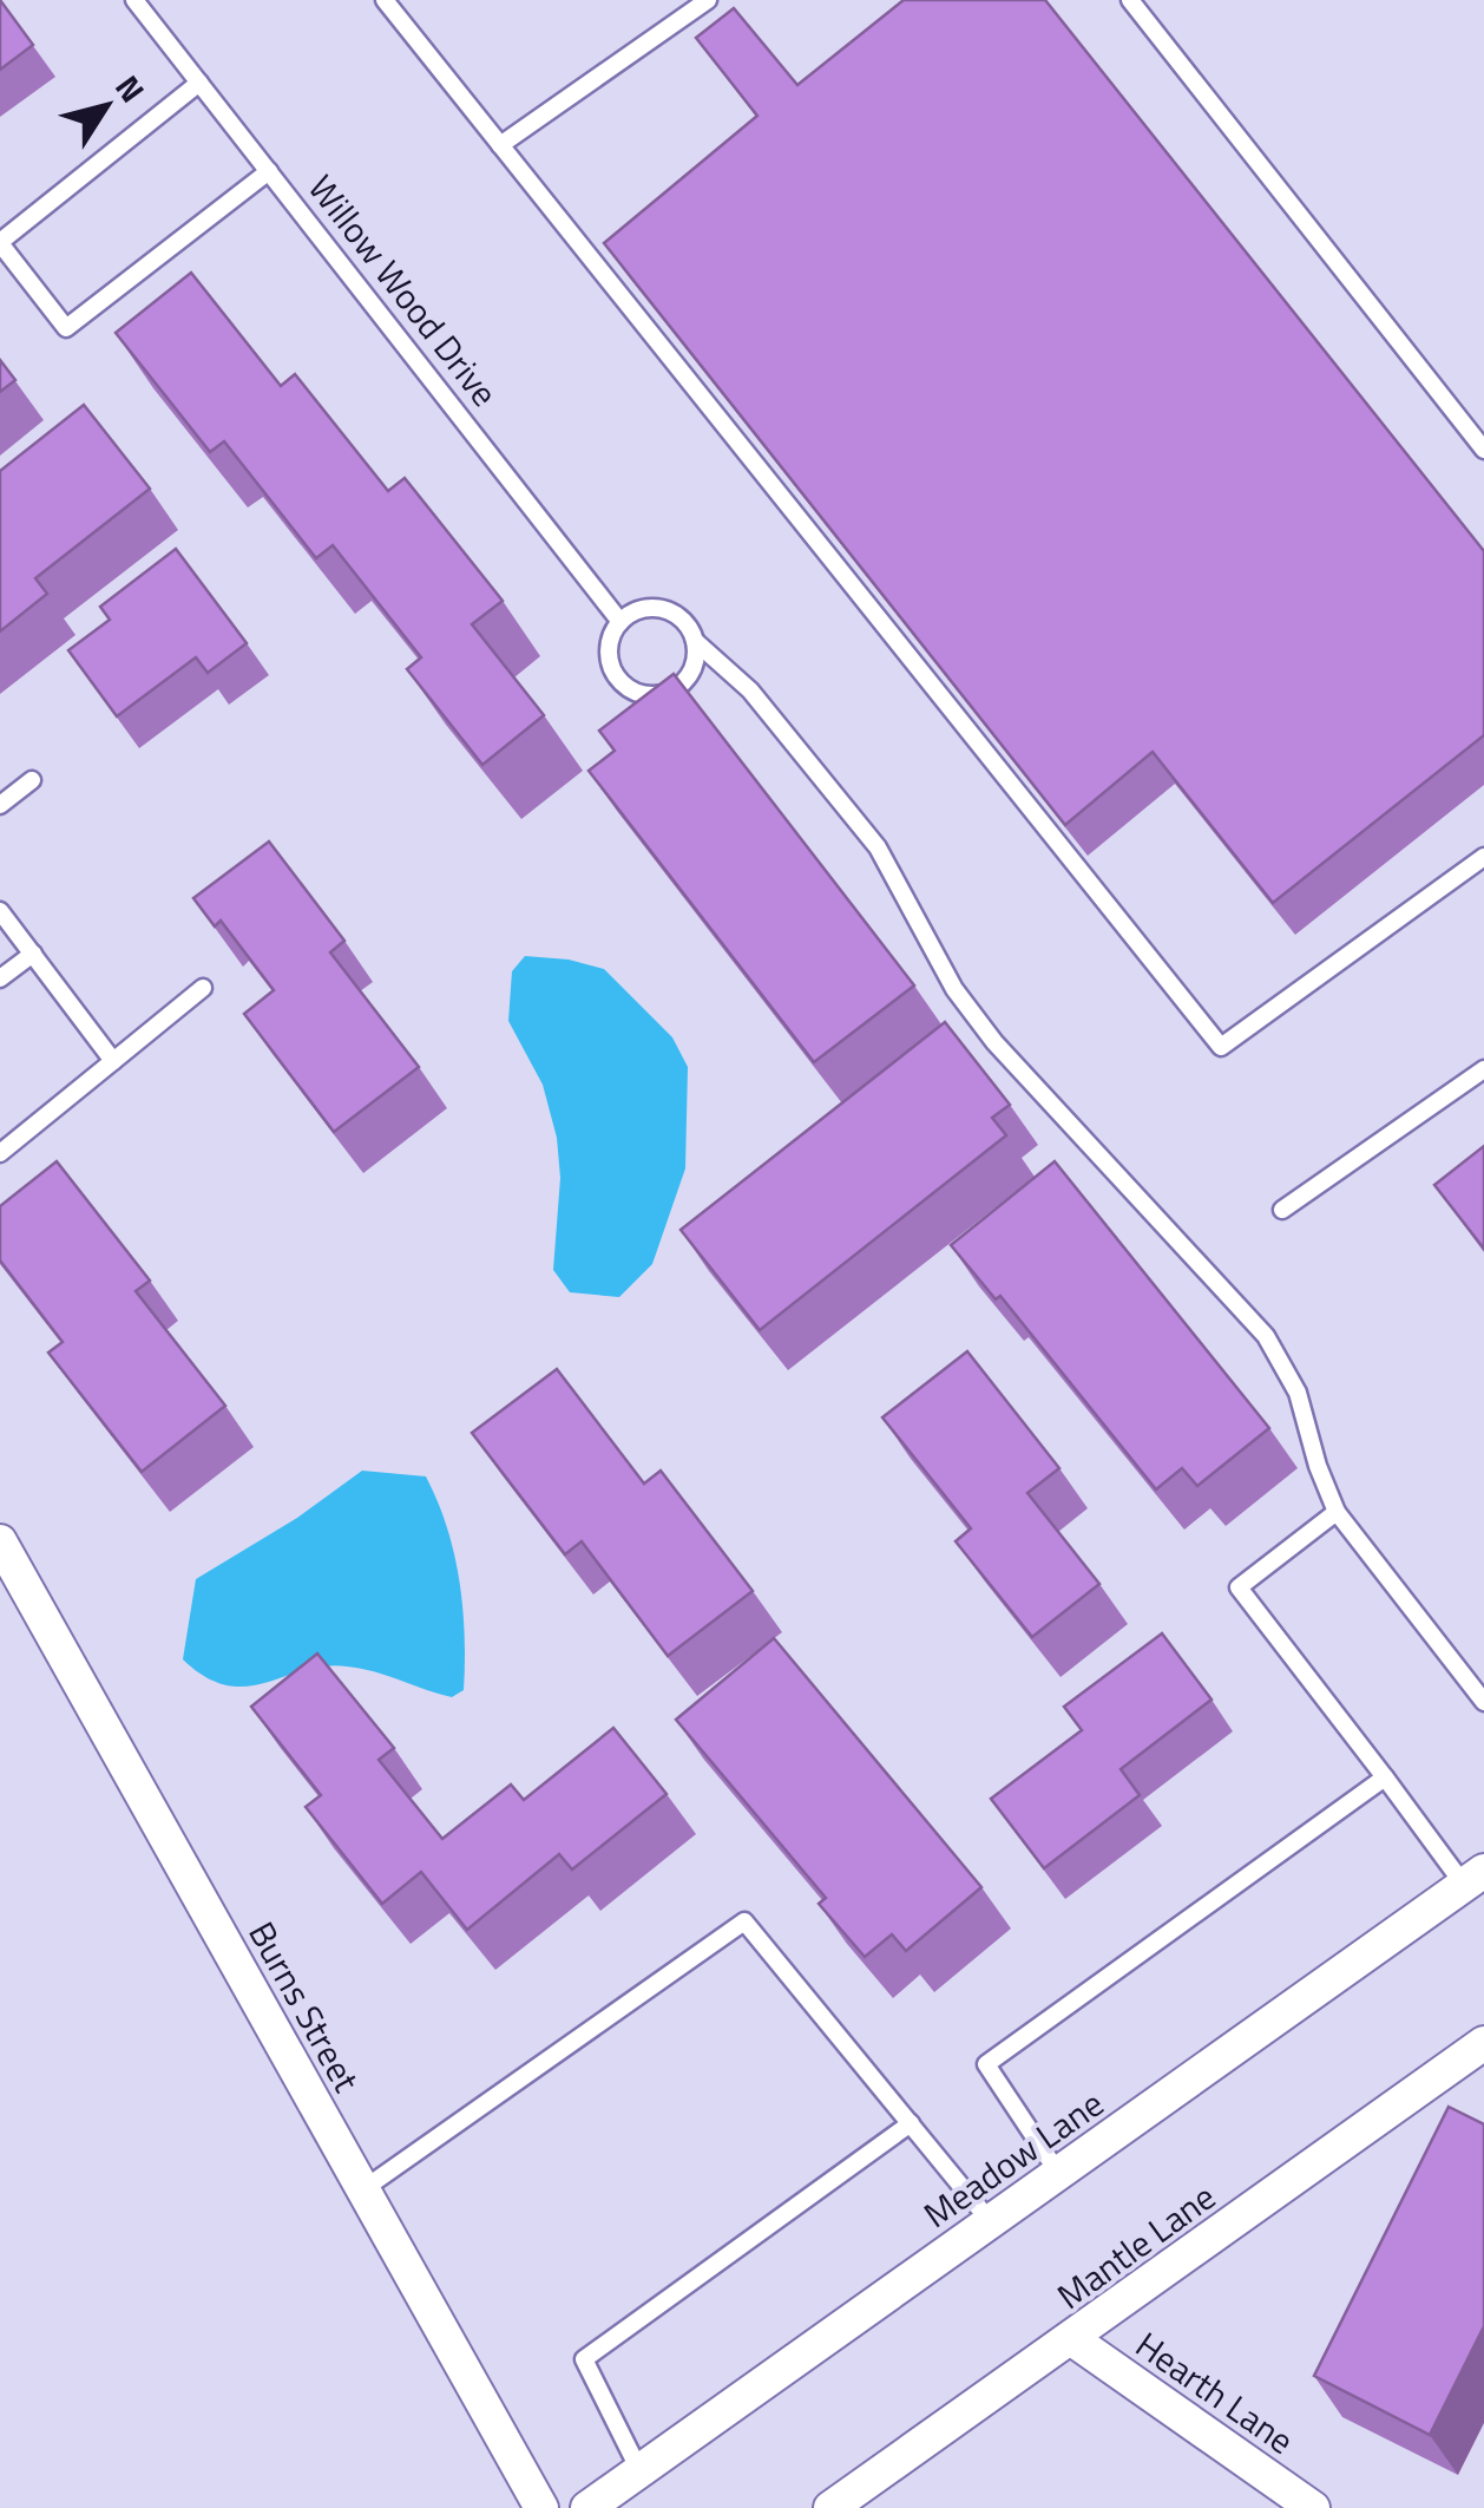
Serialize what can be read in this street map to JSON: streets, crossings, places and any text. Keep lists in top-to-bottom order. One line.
{"streets":{"street":["Burns Street","Meadow Lane","Mantle Lane","Hearth Lane"],"lane":["Willow Wood Drive"]},"crossings":[["Mantle Lane","Hearth Lane"]],"north":"top right"}
